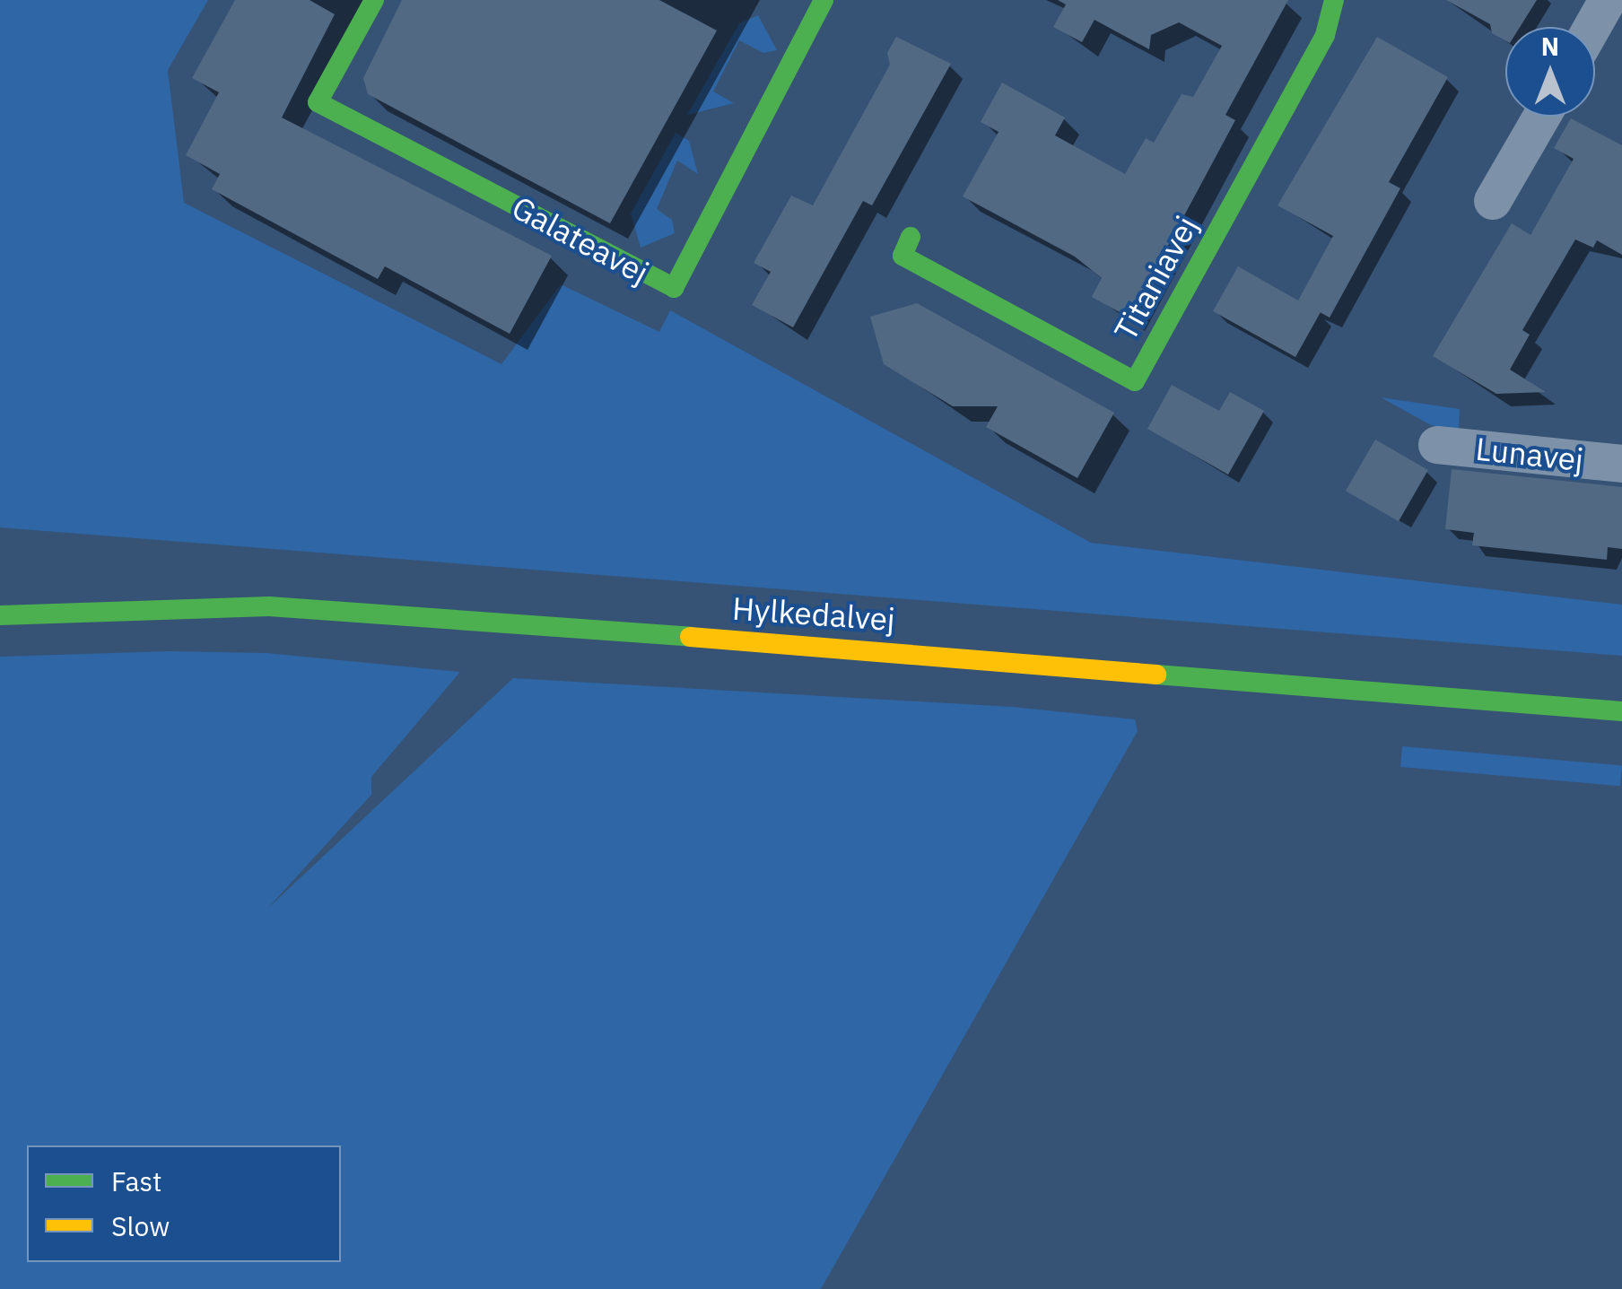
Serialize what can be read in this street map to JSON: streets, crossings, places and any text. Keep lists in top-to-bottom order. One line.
{"streets":{"street":["Galateavej","Titaniavej","Lunavej","Hylkedalvej"]},"legend":["Fast","Slow"],"north":"top"}
